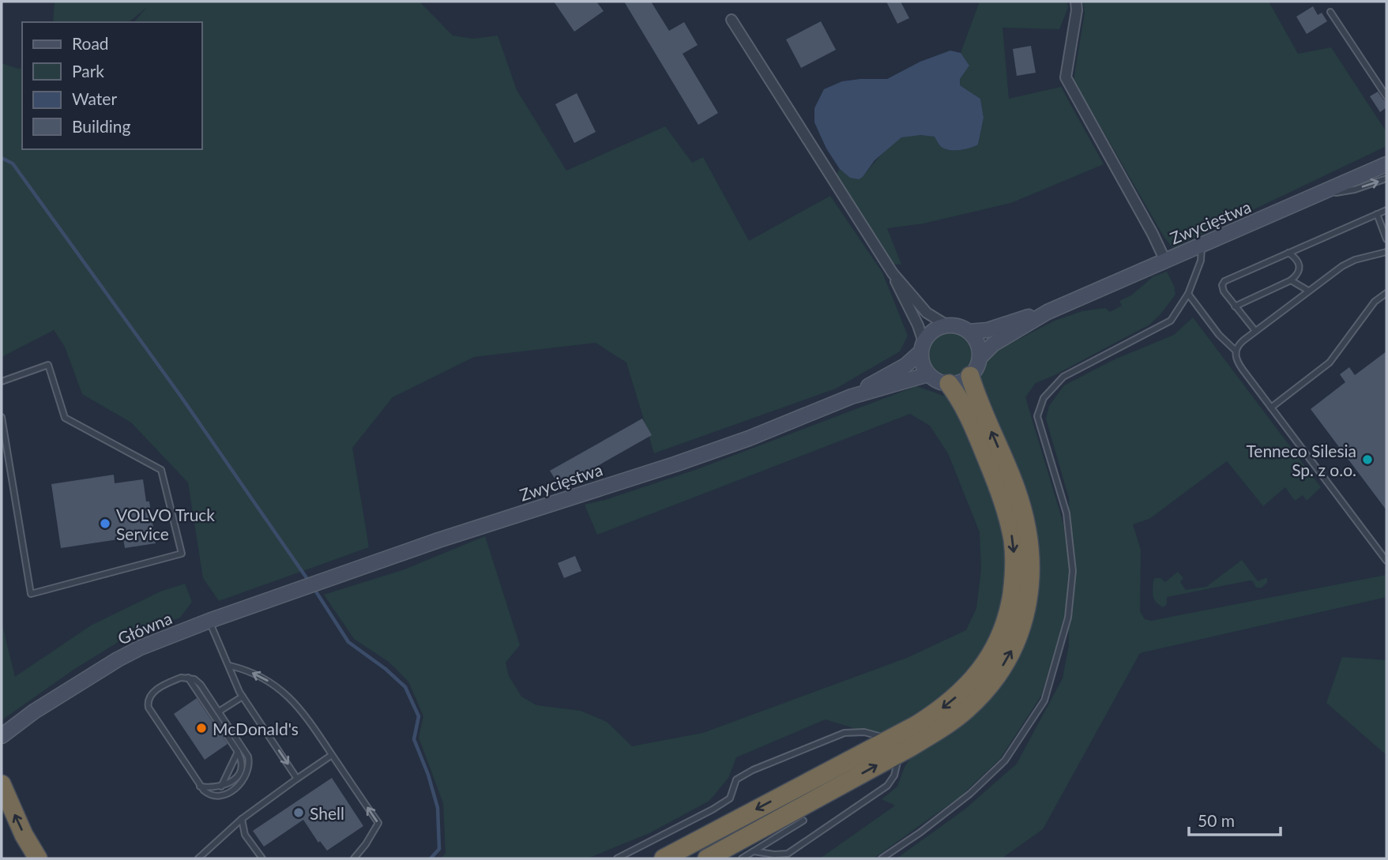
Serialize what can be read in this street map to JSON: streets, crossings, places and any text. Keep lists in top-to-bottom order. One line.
{"streets":{"main road":["Zwycięstwa","Główna"]},"crossings":[["Zwycięstwa","Główna"]],"places":["Tenneco Silesia Sp. z o.o.","VOLVO Truck Service","McDonald's","Shell"],"legend":["Road","Park","Water","Building"],"scale_bar":"50 m"}
